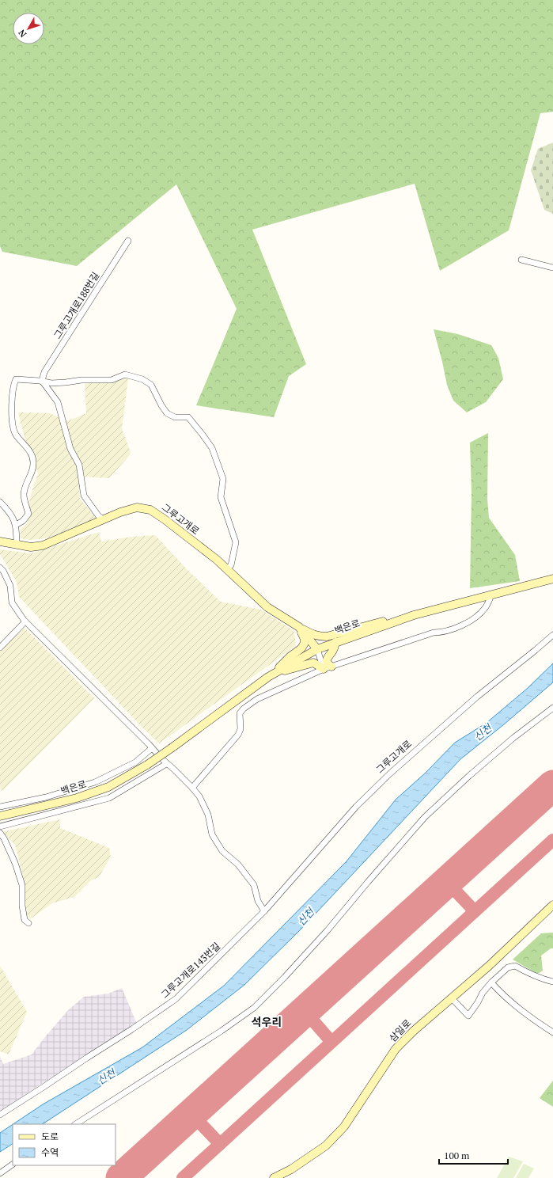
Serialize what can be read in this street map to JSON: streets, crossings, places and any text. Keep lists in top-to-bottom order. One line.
{"streets":{"main road":["그루고개로","백은로","삼일로"],"street":["그루고개로188번길","그루고개로143번길"]},"crossings":[["그루고개로","백은로"],["그루고개로","그루고개로143번길"]],"districts":["석우리"],"water":["신천"],"legend":["도로","수역"],"scale_bar":"100 m","north":"bottom left"}
